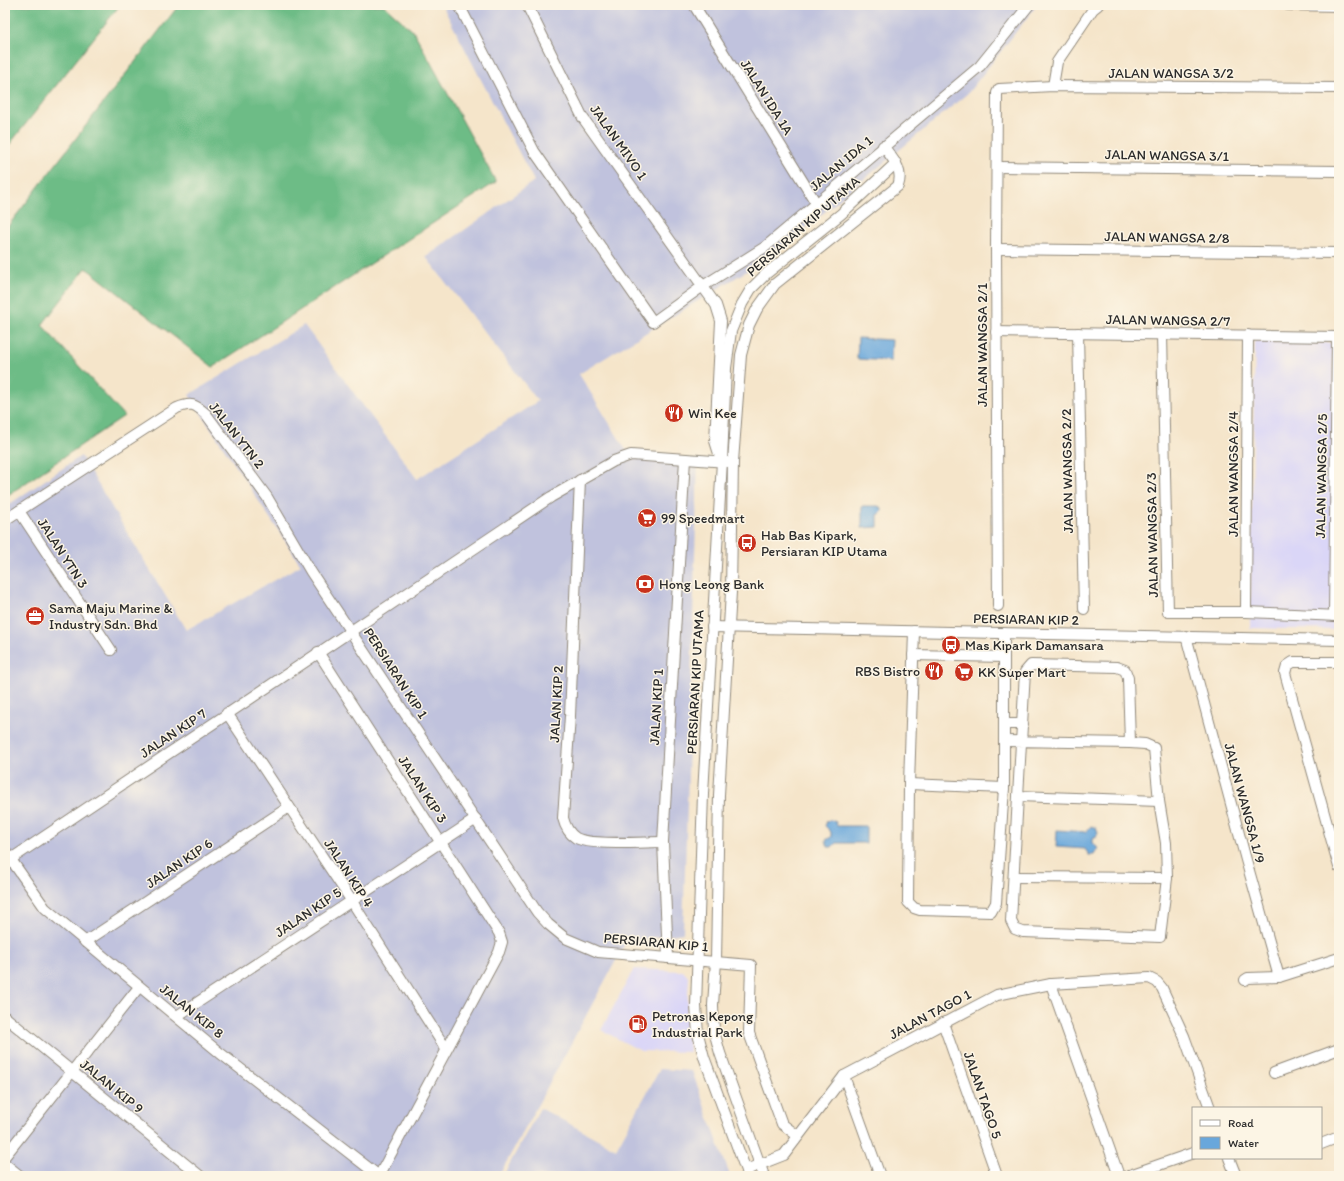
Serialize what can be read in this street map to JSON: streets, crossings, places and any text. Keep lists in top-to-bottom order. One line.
{"streets":{"street":["JALAN WANGSA 3/2","JALAN IDA 1A","JALAN MIVO 1","JALAN WANGSA 3/1","JALAN IDA 1","PERSIARAN KIP UTAMA","JALAN WANGSA 2/8","JALAN WANGSA 2/7","JALAN WANGSA 2/1","JALAN YTN 2","JALAN WANGSA 2/2","JALAN WANGSA 2/4","JALAN WANGSA 2/5","JALAN WANGSA 2/3","JALAN YTN 3","PERSIARAN KIP 2","PERSIARAN KIP 1","JALAN KIP 2","JALAN KIP 1","JALAN KIP 7","JALAN KIP 3","JALAN WANGSA 1/9","JALAN KIP 6","JALAN KIP 4","JALAN KIP 5","JALAN KIP 8","JALAN TAGO 1","JALAN KIP 9","JALAN TAGO 5"]},"crossings":[["JALAN WANGSA 3/2","JALAN WANGSA 2/1"],["JALAN IDA 1A","JALAN IDA 1"],["JALAN MIVO 1","JALAN IDA 1"],["JALAN MIVO 1","PERSIARAN KIP UTAMA"],["JALAN MIVO 1","PERSIARAN KIP 1"],["JALAN WANGSA 3/1","JALAN WANGSA 2/1"],["JALAN IDA 1","PERSIARAN KIP UTAMA"],["PERSIARAN KIP UTAMA","PERSIARAN KIP 2"],["PERSIARAN KIP UTAMA","PERSIARAN KIP 1"],["PERSIARAN KIP UTAMA","JALAN TAGO 1"],["JALAN WANGSA 2/8","JALAN WANGSA 2/1"],["JALAN WANGSA 2/7","JALAN WANGSA 2/1"],["JALAN WANGSA 2/7","JALAN WANGSA 2/2"],["JALAN WANGSA 2/7","JALAN WANGSA 2/4"],["JALAN WANGSA 2/7","JALAN WANGSA 2/5"],["JALAN WANGSA 2/7","JALAN WANGSA 2/3"],["JALAN YTN 2","JALAN YTN 3"],["JALAN YTN 2","PERSIARAN KIP 1"],["JALAN YTN 2","JALAN KIP 7"],["JALAN WANGSA 2/4","JALAN WANGSA 2/3"],["JALAN WANGSA 2/5","JALAN WANGSA 2/3"],["PERSIARAN KIP 2","JALAN WANGSA 1/9"],["PERSIARAN KIP 1","JALAN KIP 2"],["PERSIARAN KIP 1","JALAN KIP 1"],["PERSIARAN KIP 1","JALAN KIP 7"],["PERSIARAN KIP 1","JALAN KIP 5"],["PERSIARAN KIP 1","JALAN TAGO 1"],["JALAN KIP 2","JALAN KIP 1"],["JALAN KIP 7","JALAN KIP 3"],["JALAN KIP 7","JALAN KIP 4"],["JALAN KIP 7","JALAN KIP 8"],["JALAN KIP 3","JALAN KIP 4"],["JALAN KIP 3","JALAN KIP 5"],["JALAN KIP 6","JALAN KIP 4"],["JALAN KIP 6","JALAN KIP 8"],["JALAN KIP 4","JALAN KIP 5"],["JALAN KIP 5","JALAN KIP 8"],["JALAN TAGO 1","JALAN TAGO 5"]],"places":{"restaurant":["Win Kee","RBS Bistro"],"supermarket":["99 Speedmart","KK Super Mart"],"bus stop":["Hab Bas Kipark, Persiaran KIP Utama","Mas Kipark Damansara"],"bank":["Hong Leong Bank"],"office":["Sama Maju Marine & Industry Sdn. Bhd"],"fuel station":["Petronas Kepong Industrial Park"]},"legend":["Road","Water"]}
